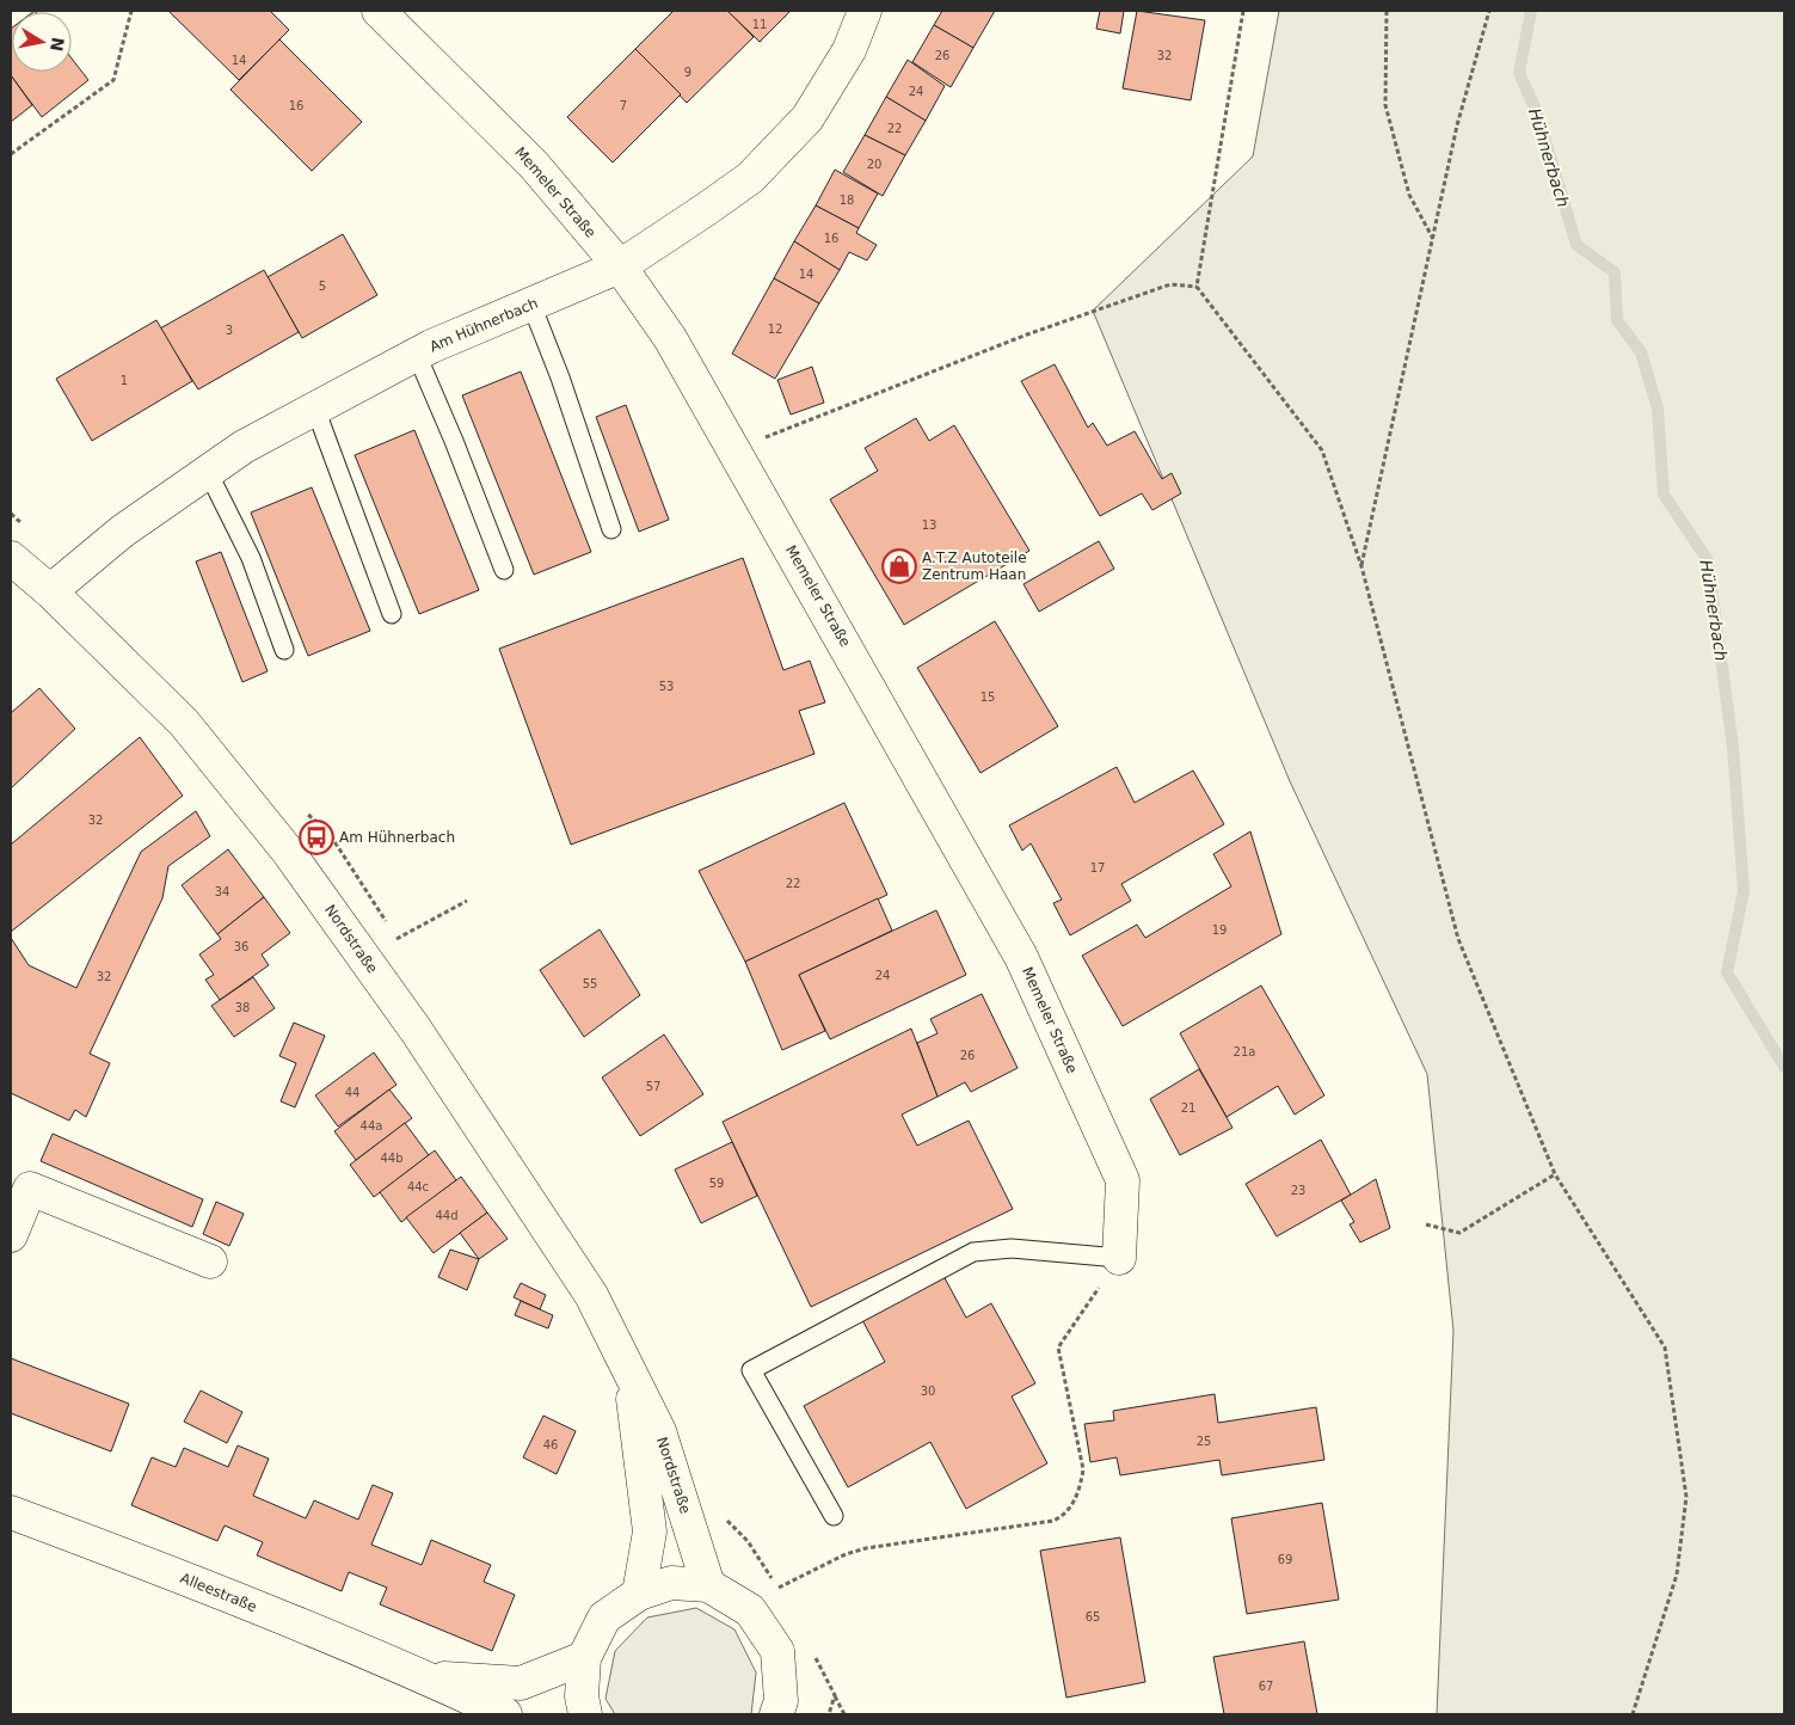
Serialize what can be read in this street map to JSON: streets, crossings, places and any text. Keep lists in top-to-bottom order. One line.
{"streets":{"street":["Memeler Straße","Am Hühnerbach","Nordstraße","Alleestraße"]},"crossings":[["Memeler Straße","Am Hühnerbach"],["Am Hühnerbach","Nordstraße"]],"water":["Hühnerbach"],"places":{"shop":["A.T.Z Autoteile Zentrum Haan"],"bus stop":["Am Hühnerbach"]},"house_numbers":["11","26","32","14","9","24","16","7","22","20","18","16","14","5","12","3","1","13","53","15","32","17","22","34","19","36","24","32","55","38","21a","26","57","44","21","44a","44b","59","44c","23","44d","30","25","46","69","65","67"],"north":"right"}
